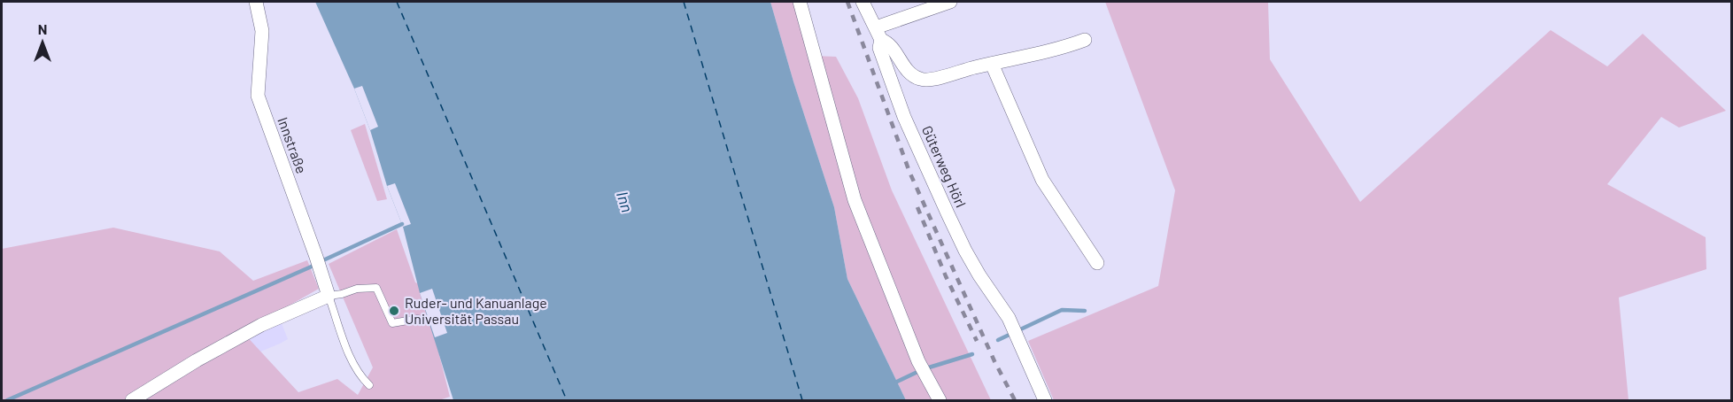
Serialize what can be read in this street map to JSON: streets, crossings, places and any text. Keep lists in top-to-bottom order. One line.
{"streets":{"street":["Innstraße","Güterweg Hörl"]},"water":["Inn"],"places":["Ruder- und Kanuanlage Universität Passau"],"north":"top"}
